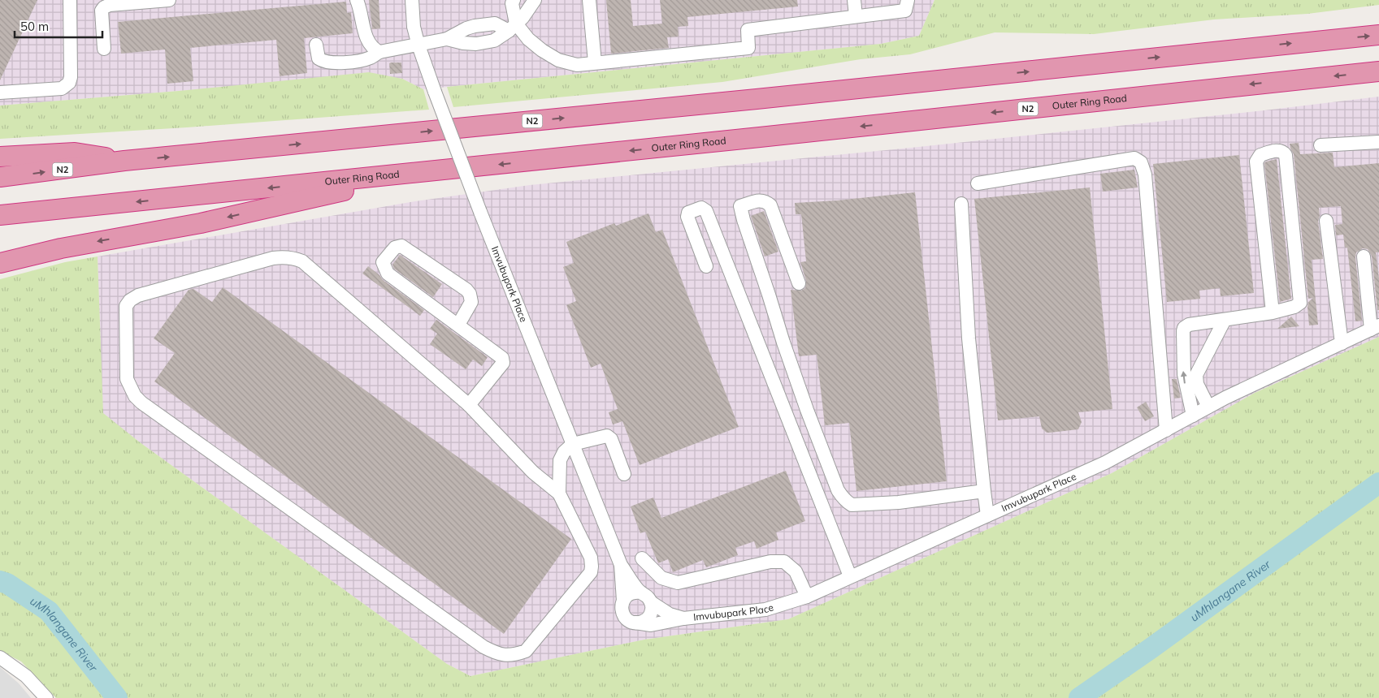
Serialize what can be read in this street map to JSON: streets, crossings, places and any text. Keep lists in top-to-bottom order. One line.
{"streets":{"highway":["Outer Ring Road","N2"],"lane":["Imvubupark Place"]},"water":["uMhlangane River"],"scale_bar":"50 m"}
